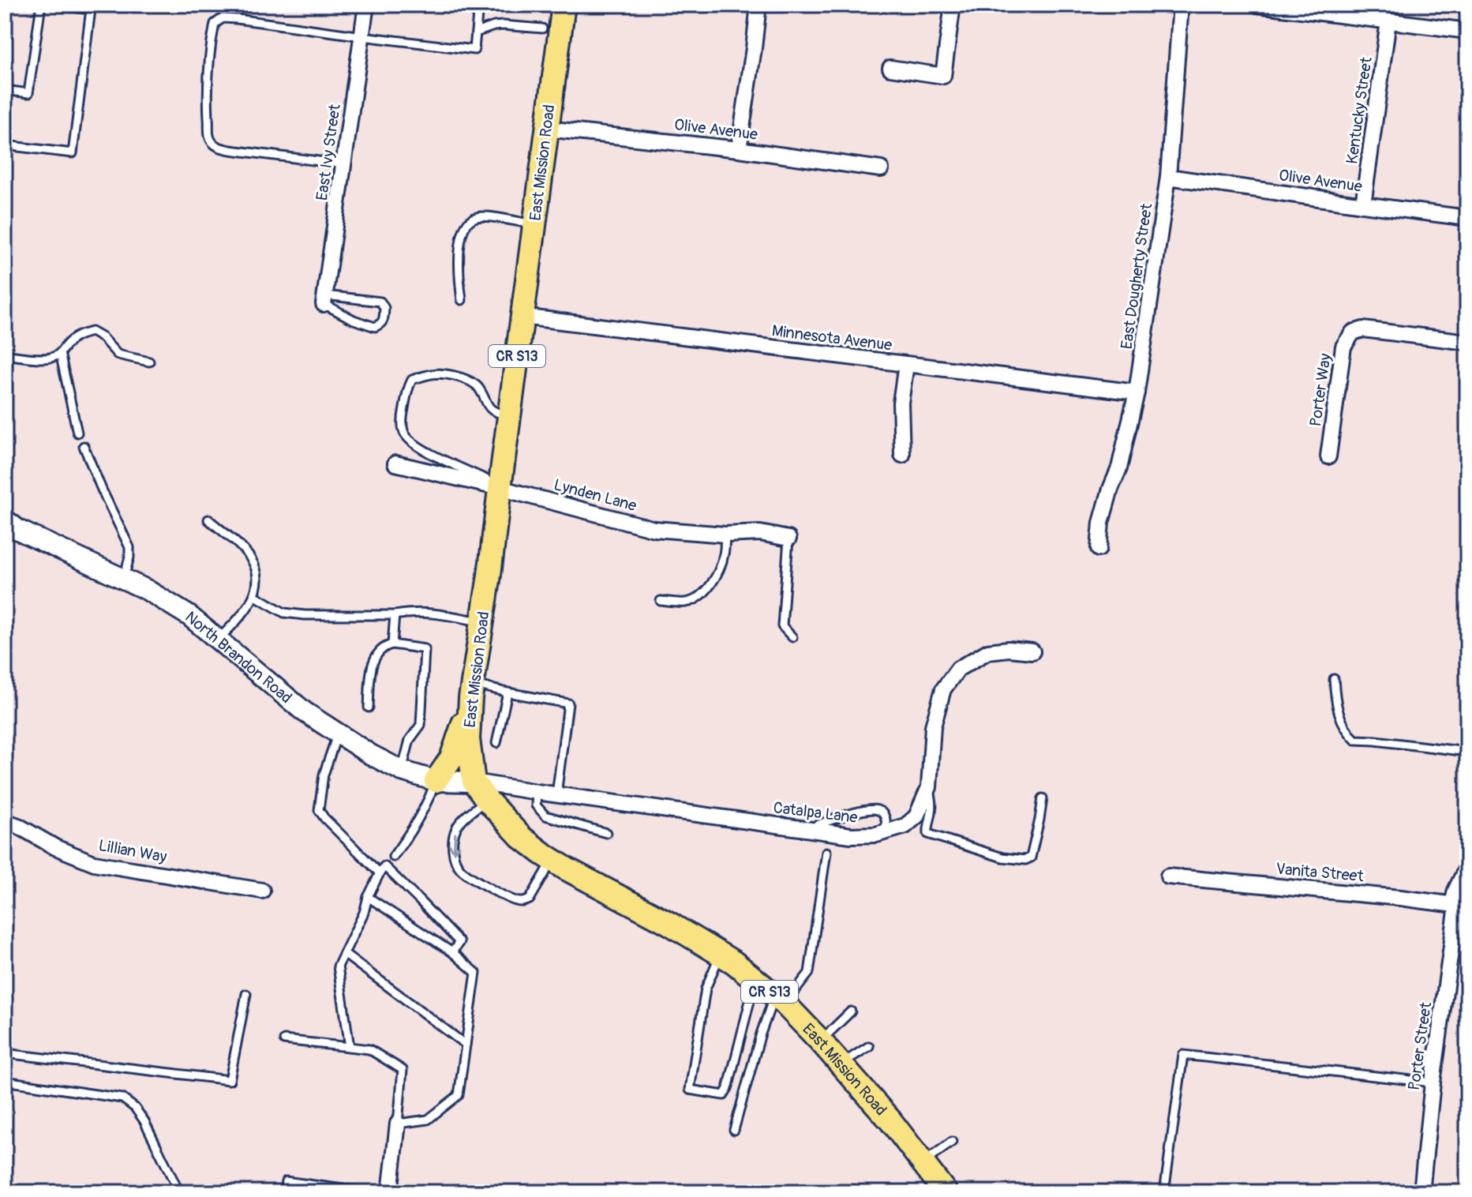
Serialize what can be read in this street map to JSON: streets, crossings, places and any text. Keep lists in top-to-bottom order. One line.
{"streets":{"main road":["East Mission Road","CR S13"],"street":["Kentucky Street","Olive Avenue","East Ivy Street","East Dougherty Street","Minnesota Avenue","Porter Way","Lynden Lane","North Brandon Road","Catalpa Lane","Lillian Way","Vanita Street","Porter Street"]},"crossings":[["Kentucky Street","Olive Avenue"],["Olive Avenue","East Mission Road"],["Olive Avenue","East Dougherty Street"],["East Mission Road","Minnesota Avenue"],["East Mission Road","Lynden Lane"],["East Mission Road","North Brandon Road"],["East Mission Road","Catalpa Lane"],["East Dougherty Street","Minnesota Avenue"],["North Brandon Road","Catalpa Lane"],["Vanita Street","Porter Street"]]}
